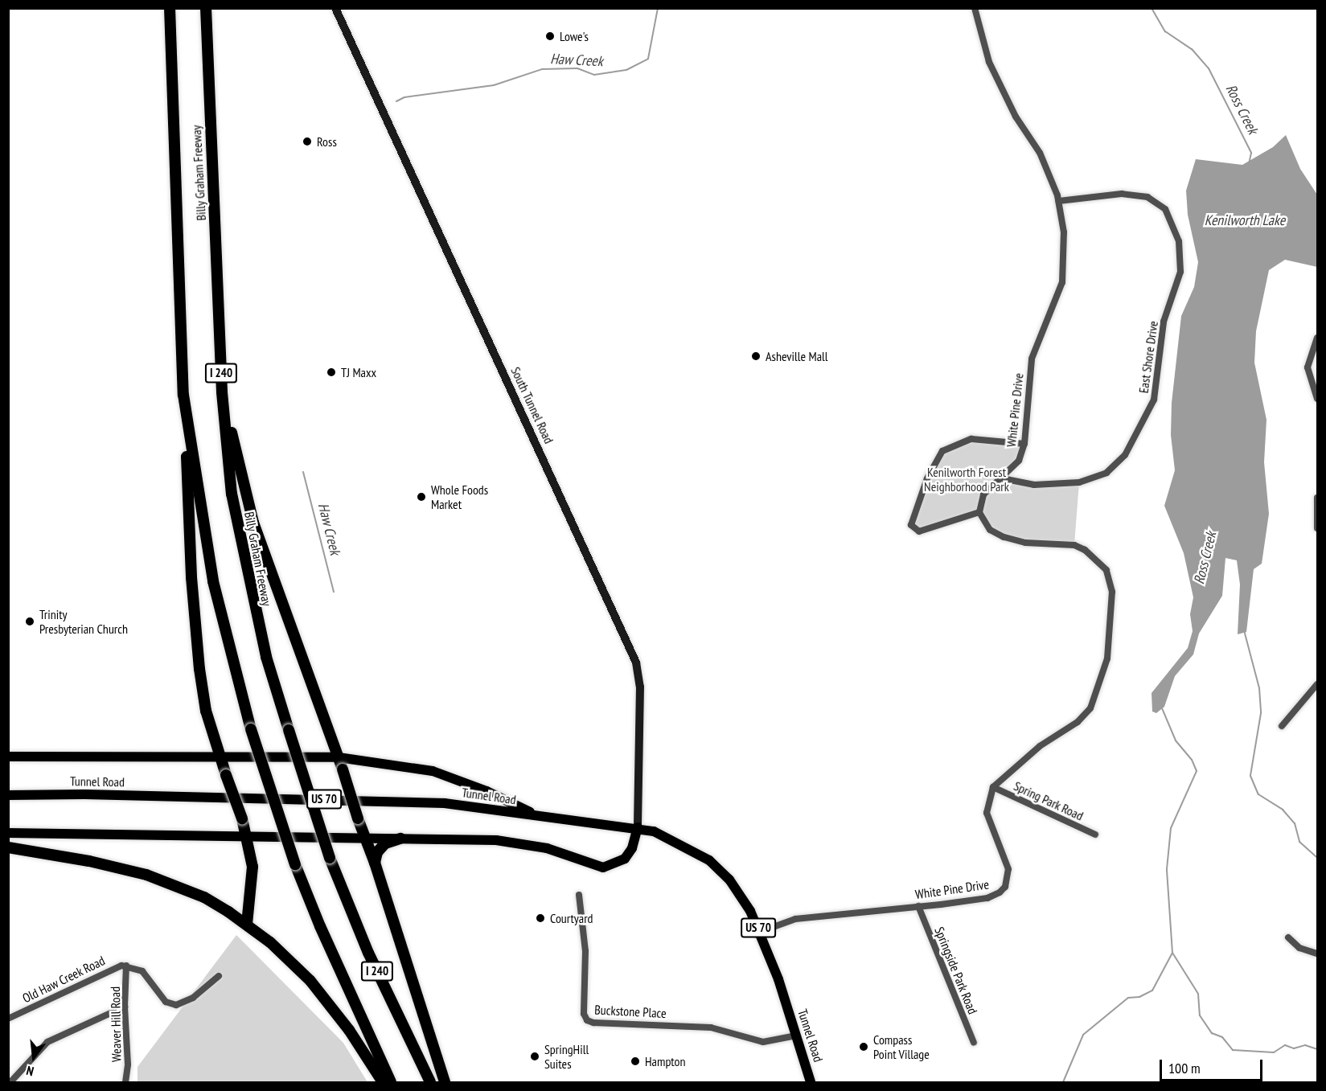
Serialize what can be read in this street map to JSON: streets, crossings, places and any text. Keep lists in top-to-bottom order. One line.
{"streets":{"highway":["Billy Graham Freeway","I 240"],"main road":["South Tunnel Road","Tunnel Road","US 70"],"street":["East Shore Drive","White Pine Drive","Spring Park Road","Springside Park Road","Old Haw Creek Road","Buckstone Place","Weaver Hill Road"]},"crossings":[["East Shore Drive","White Pine Drive"],["South Tunnel Road","Tunnel Road"],["White Pine Drive","Tunnel Road"],["White Pine Drive","Spring Park Road"],["White Pine Drive","Springside Park Road"],["Tunnel Road","Buckstone Place"],["Old Haw Creek Road","Weaver Hill Road"]],"water":["Haw Creek","Ross Creek","Kenilworth Lake"],"parks":["Kenilworth Forest Neighborhood Park"],"places":["Lowe's","Ross","Asheville Mall","TJ Maxx","Whole Foods Market","Trinity Presbyterian Church","Courtyard","Compass Point Village","SpringHill Suites","Hampton"],"scale_bar":"100 m","north":"bottom"}
